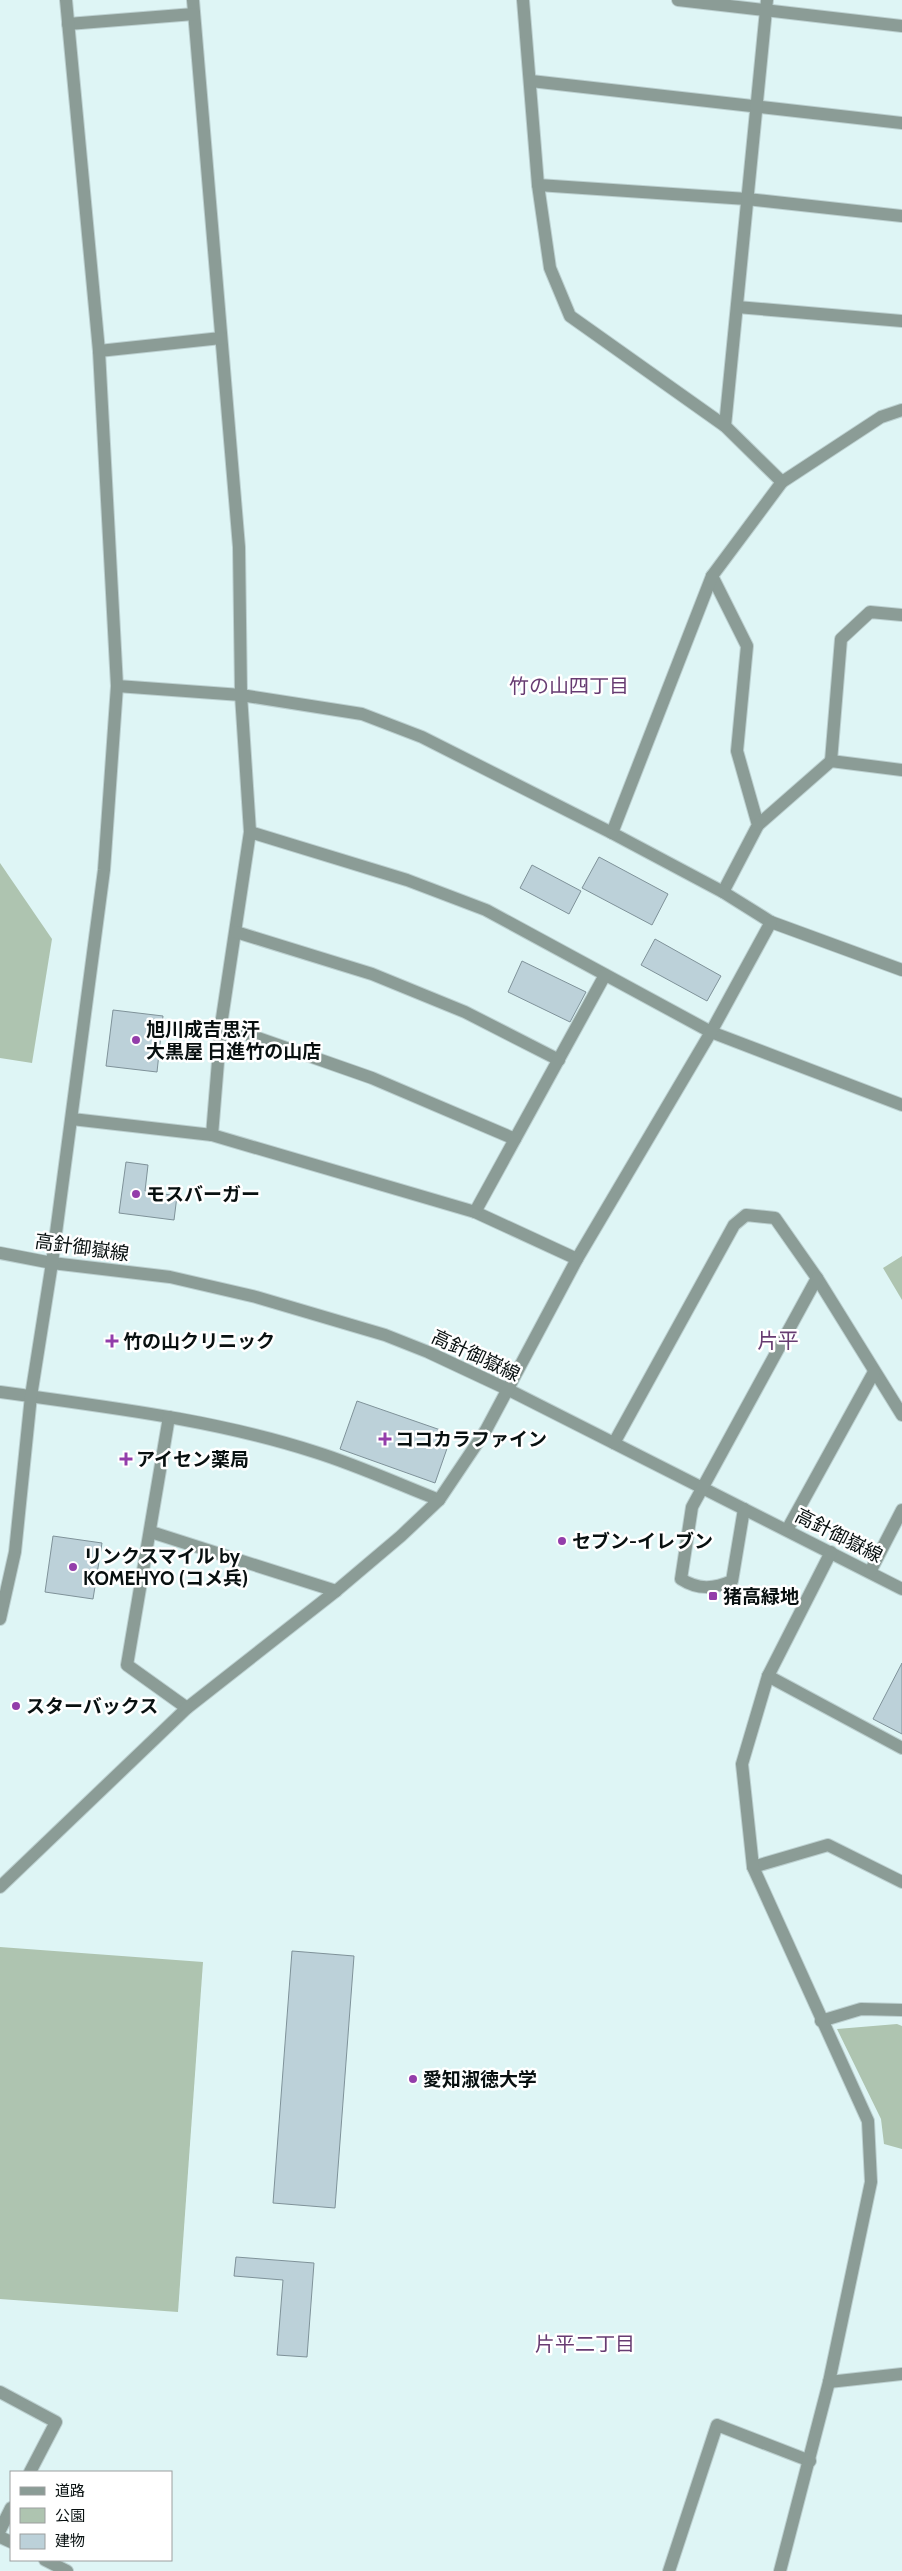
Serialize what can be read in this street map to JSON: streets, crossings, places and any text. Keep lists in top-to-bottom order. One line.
{"streets":{"street":["高針御嶽線"]},"districts":["竹の山四丁目","片平","片平二丁目"],"places":{"other":["旭川成吉思汗 大黒屋 日進竹の山店","モスバーガー","セブン-イレブン","リンクスマイル by KOMEHYO (コメ兵)","スターバックス","愛知淑徳大学"],"health":["竹の山クリニック","ココカラファイン","アイセン薬局"],"transit":["猪高緑地"]},"legend":["道路","公園","建物"]}
